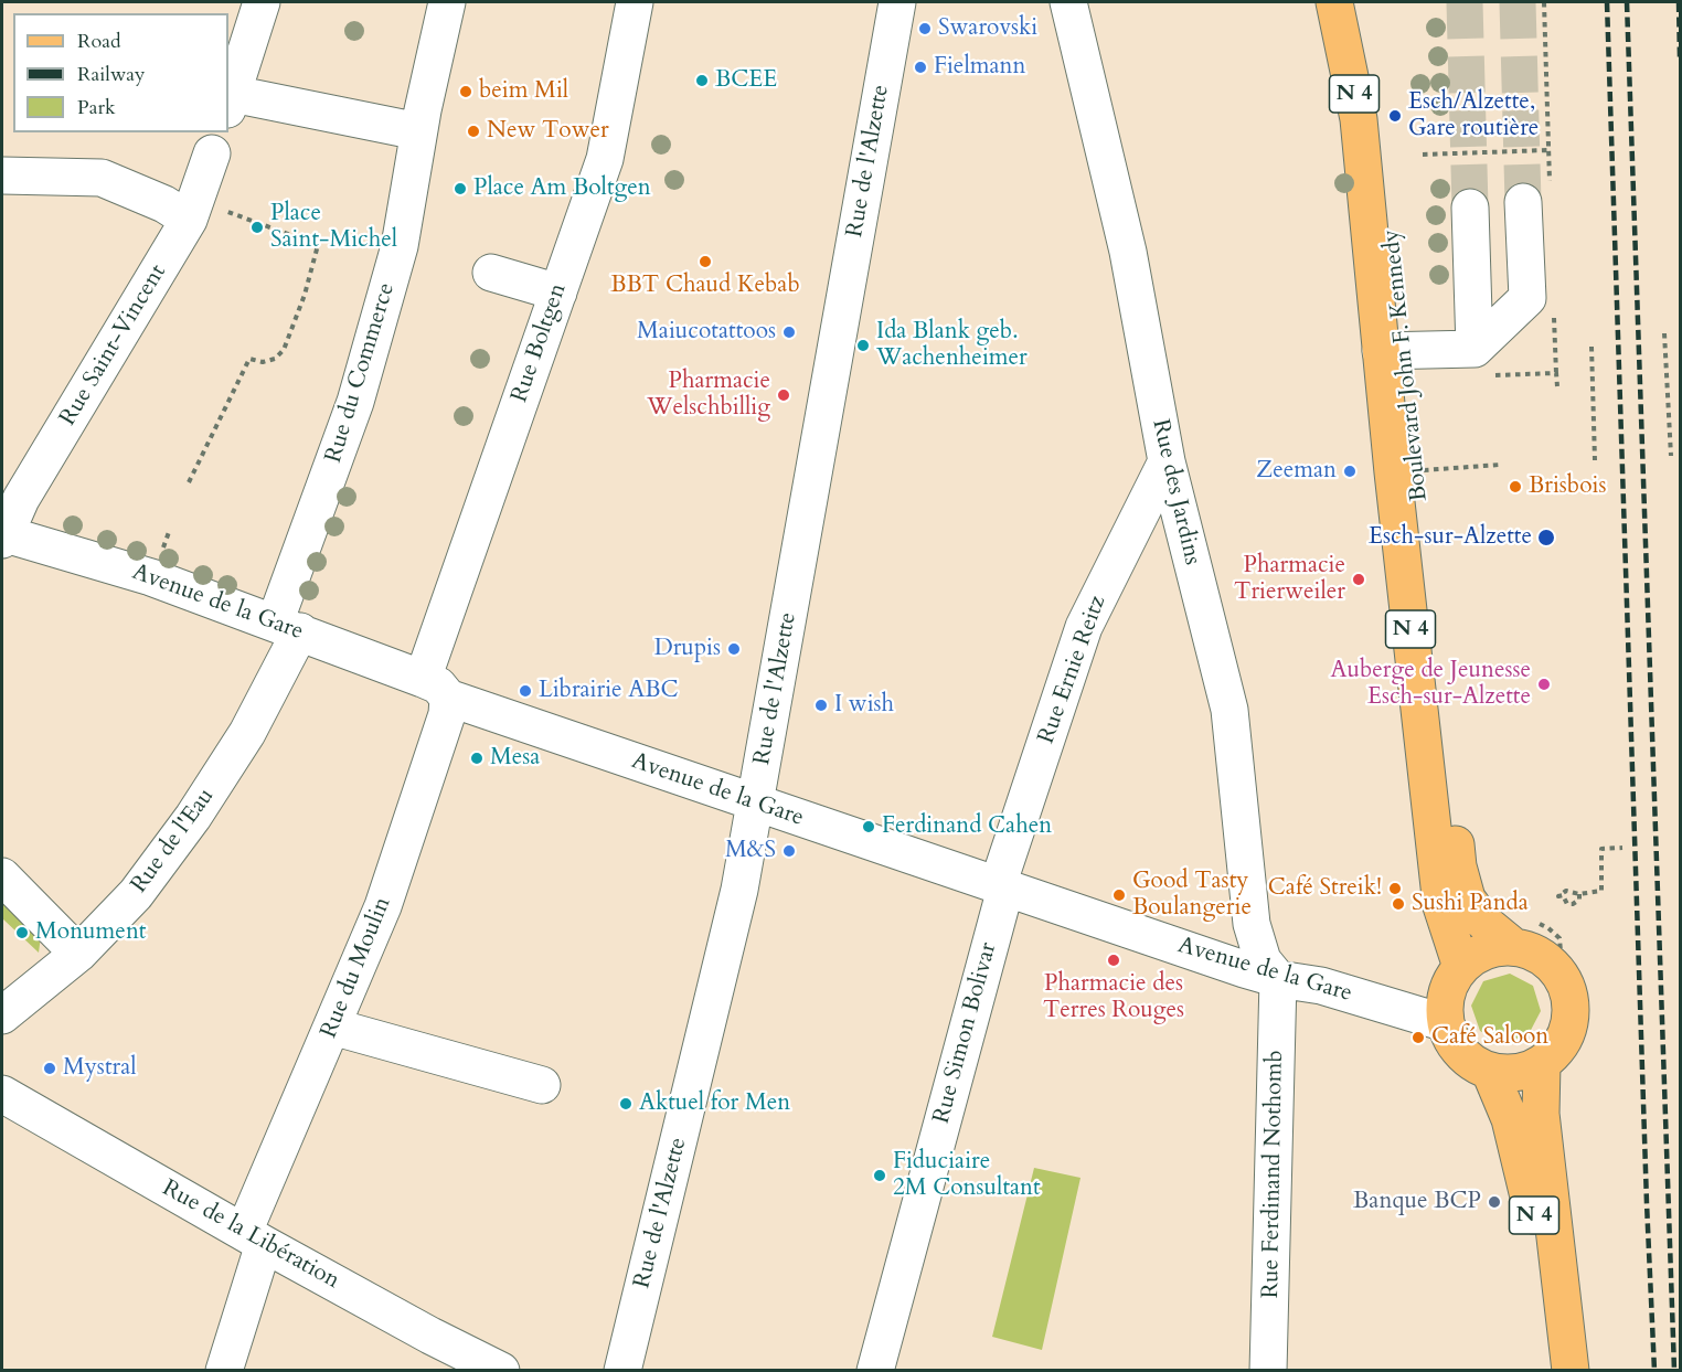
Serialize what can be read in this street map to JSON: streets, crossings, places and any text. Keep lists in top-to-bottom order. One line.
{"streets":{"main road":["N 4","Boulevard John F. Kennedy"],"street":["Rue de l'Alzette","Rue Boltgen","Rue Saint-Vincent","Rue du Commerce","Rue des Jardins","Avenue de la Gare","Rue Ernie Reitz","Rue de l'Eau","Rue du Moulin","Rue Simon Bolivar","Rue Ferdinand Nothomb","Rue de la Libération"]},"crossings":[["N 4","Boulevard John F. Kennedy"],["N 4","Avenue de la Gare"],["Rue de l'Alzette","Avenue de la Gare"],["Rue Boltgen","Avenue de la Gare"],["Rue Boltgen","Rue du Moulin"],["Rue Saint-Vincent","Avenue de la Gare"],["Boulevard John F. Kennedy","Avenue de la Gare"],["Rue du Commerce","Avenue de la Gare"],["Rue du Commerce","Rue de l'Eau"],["Rue des Jardins","Avenue de la Gare"],["Rue des Jardins","Rue Ernie Reitz"],["Rue des Jardins","Rue Ferdinand Nothomb"],["Avenue de la Gare","Rue Ernie Reitz"],["Avenue de la Gare","Rue de l'Eau"],["Avenue de la Gare","Rue du Moulin"],["Avenue de la Gare","Rue Simon Bolivar"],["Avenue de la Gare","Rue Ferdinand Nothomb"],["Rue Ernie Reitz","Rue Simon Bolivar"],["Rue du Moulin","Rue de la Libération"]],"places":["Swarovski","Fielmann","BCEE","beim Mil","Esch/Alzette, Gare routière","New Tower","Place Am Boltgen","Place Saint-Michel","BBT Chaud Kebab","Maiucotattoos","Ida Blank geb. Wachenheimer","Pharmacie Welschbillig","Zeeman","Brisbois","Esch-sur-Alzette","Pharmacie Trierweiler","Drupis","Auberge de Jeunesse Esch-sur-Alzette","Librairie ABC","I wish","Mesa","Ferdinand Cahen","M&S","Café Streik!","Good Tasty Boulangerie","Sushi Panda","Monument","Pharmacie des Terres Rouges","Café Saloon","Mystral","Aktuel for Men","Fiduciaire 2M Consultant","Banque BCP"],"legend":["Road","Railway","Park"]}
